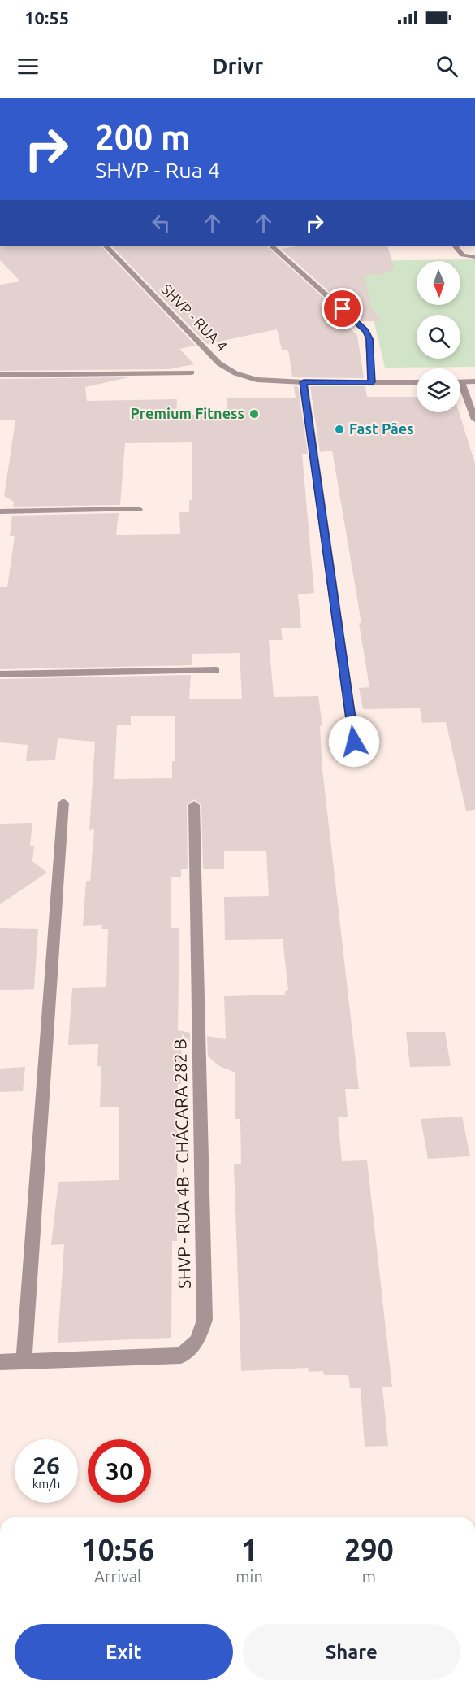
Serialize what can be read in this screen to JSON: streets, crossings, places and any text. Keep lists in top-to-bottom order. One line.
{"streets":{"street":["SHVP - RUA 4","SHVP - RUA 4B - CHÁCARA 282 B"]},"places":["Premium Fitness","Fast Pães"],"north":"bottom","page":{"status":"10:55","header":"Drivr","turn":["200 m","SHVP - Rua 4"],"speed":"26 km/h","limit":"30","eta":["10:56","Arrival","1","min","290","m"],"buttons":["Exit","Share"]}}
